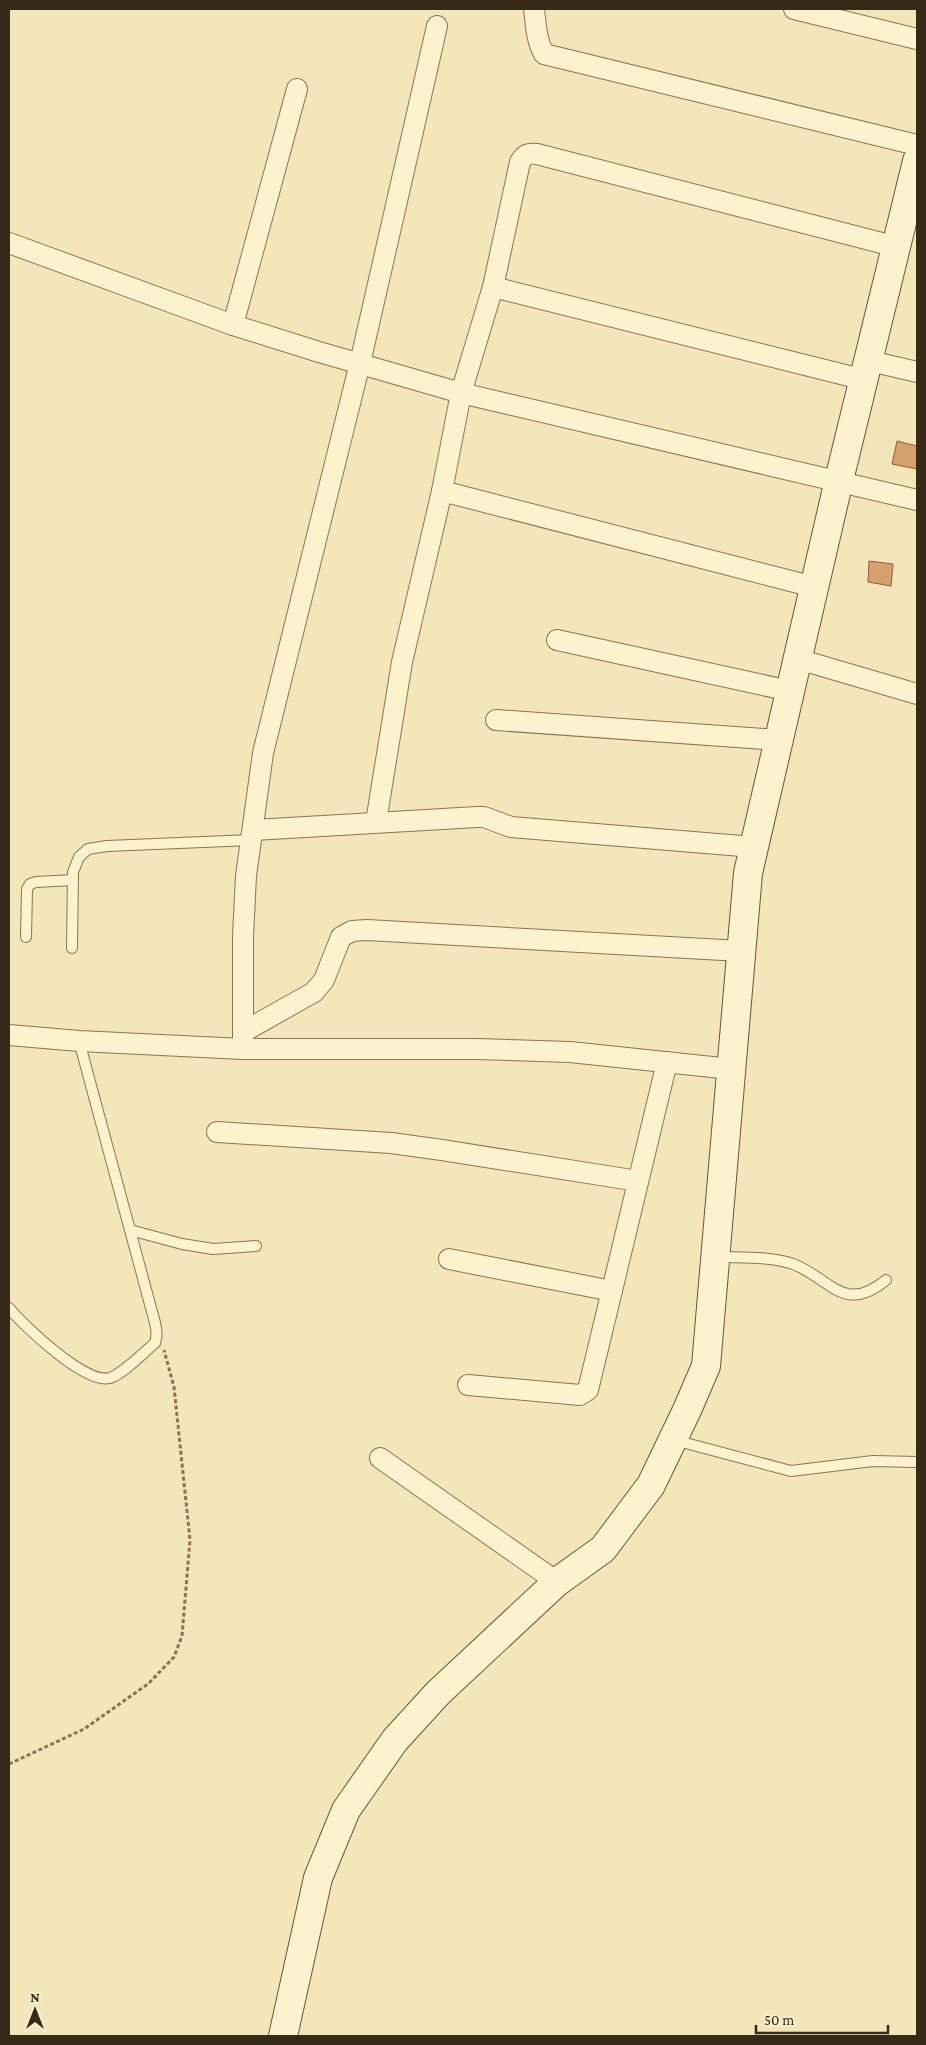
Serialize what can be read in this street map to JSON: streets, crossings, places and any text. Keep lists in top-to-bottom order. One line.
{"scale_bar":"50 m","north":"top"}
